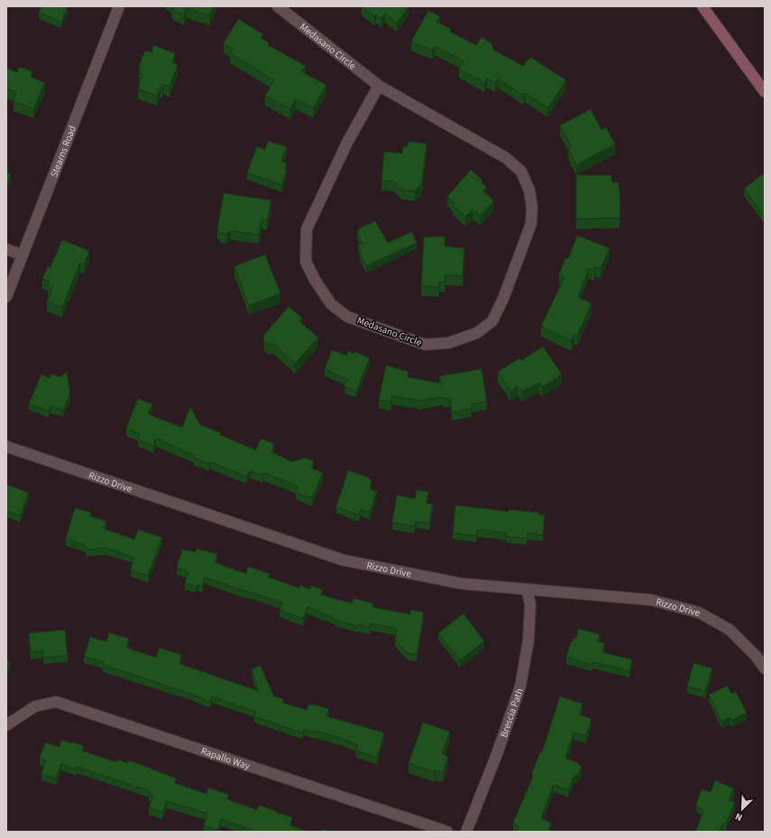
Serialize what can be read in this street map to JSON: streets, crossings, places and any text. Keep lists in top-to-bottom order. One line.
{"streets":{"street":["Medasano Circle","Stearns Road","Rizzo Drive","Brescia Path","Rapallo Way"]},"crossings":[["Rizzo Drive","Brescia Path"]],"north":"bottom left"}
